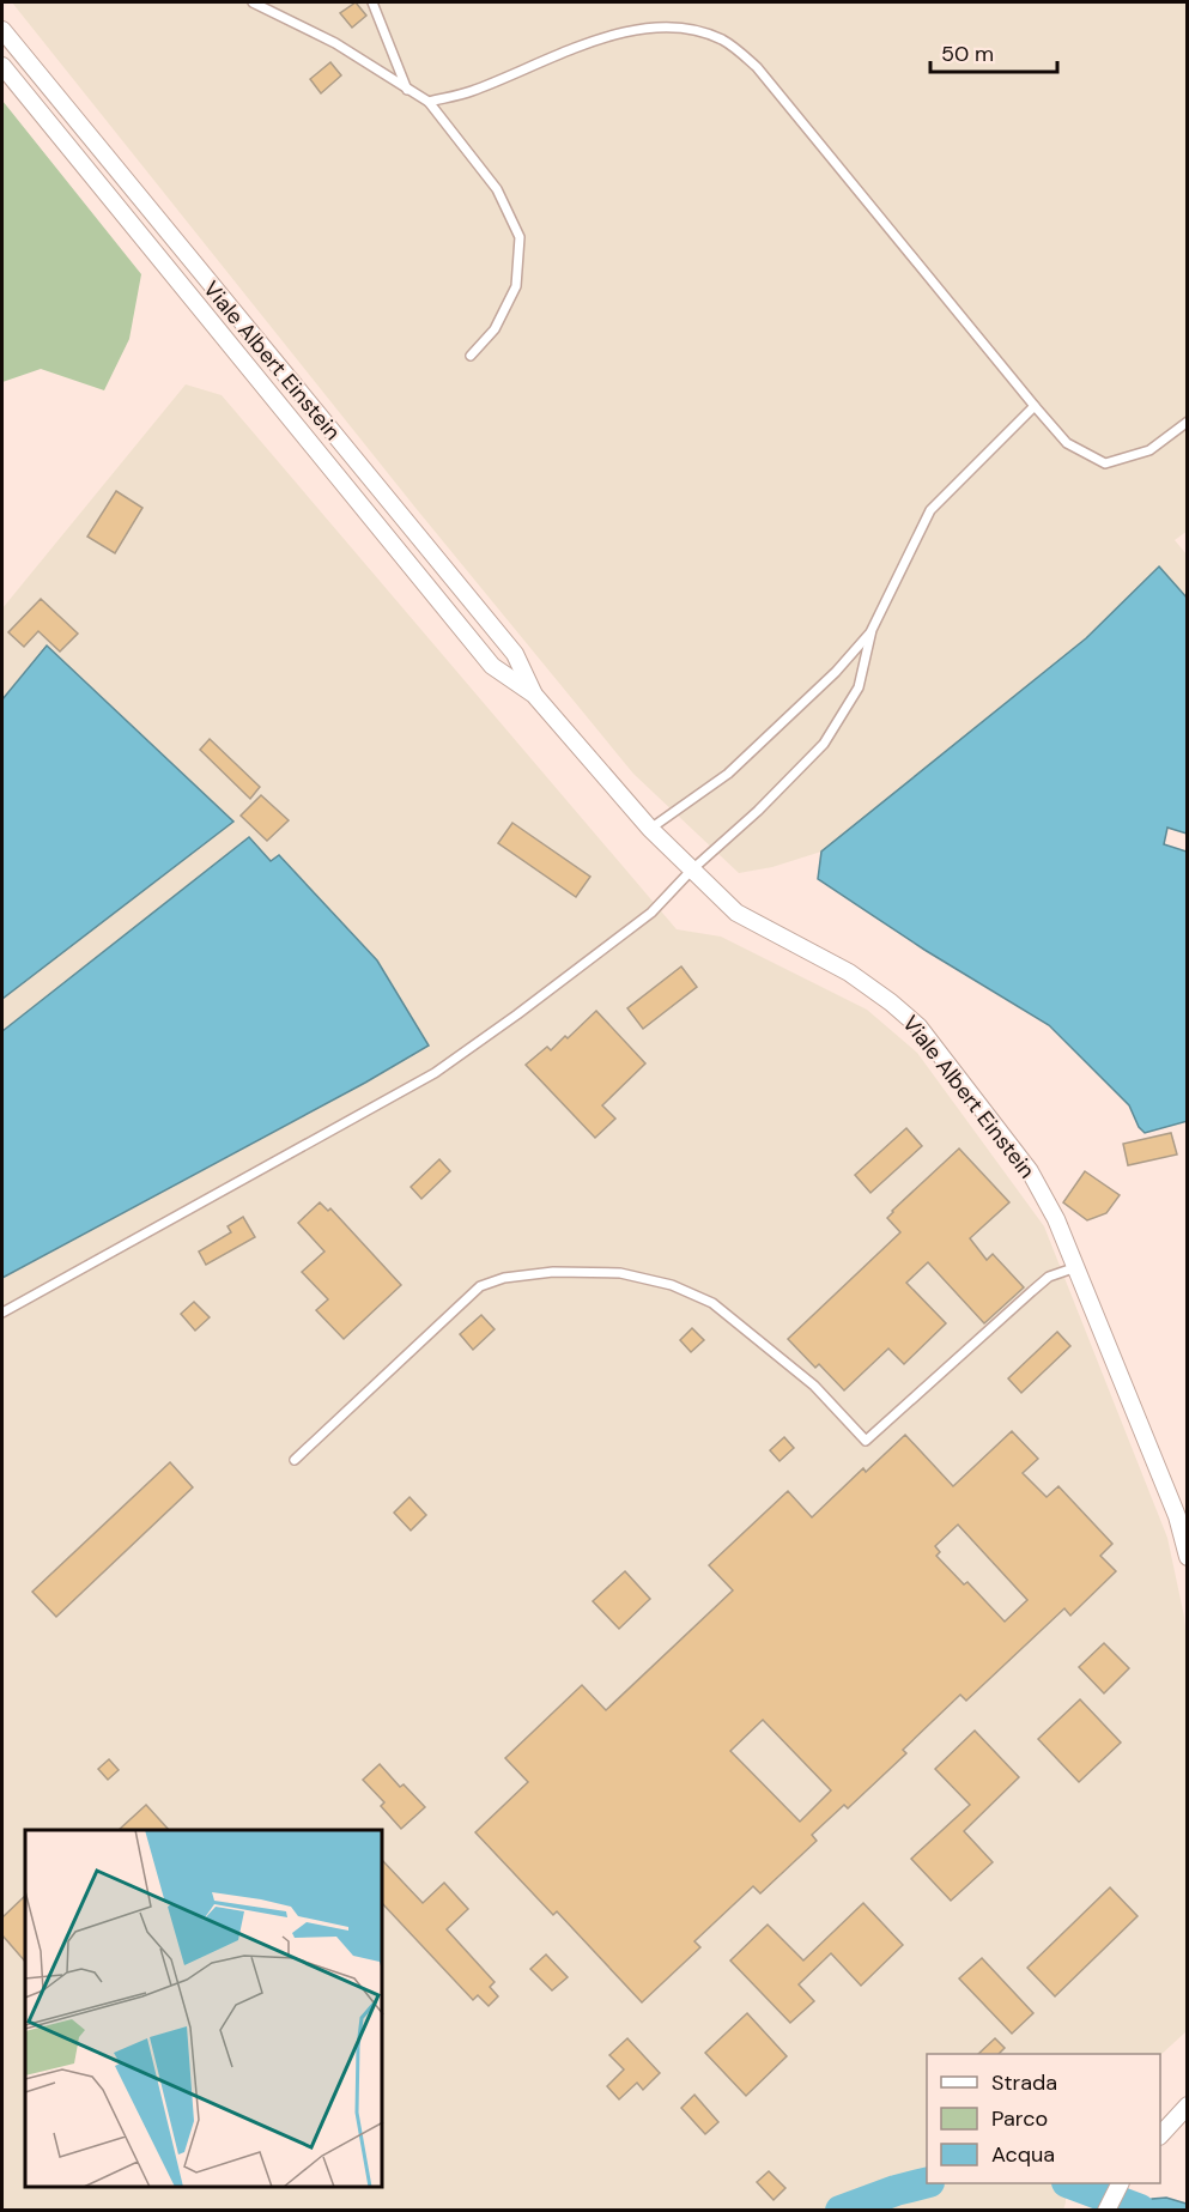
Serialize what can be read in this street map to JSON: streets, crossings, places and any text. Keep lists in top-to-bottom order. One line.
{"streets":{"street":["Viale Albert Einstein"]},"legend":["Strada","Parco","Acqua"],"scale_bar":"50 m"}
